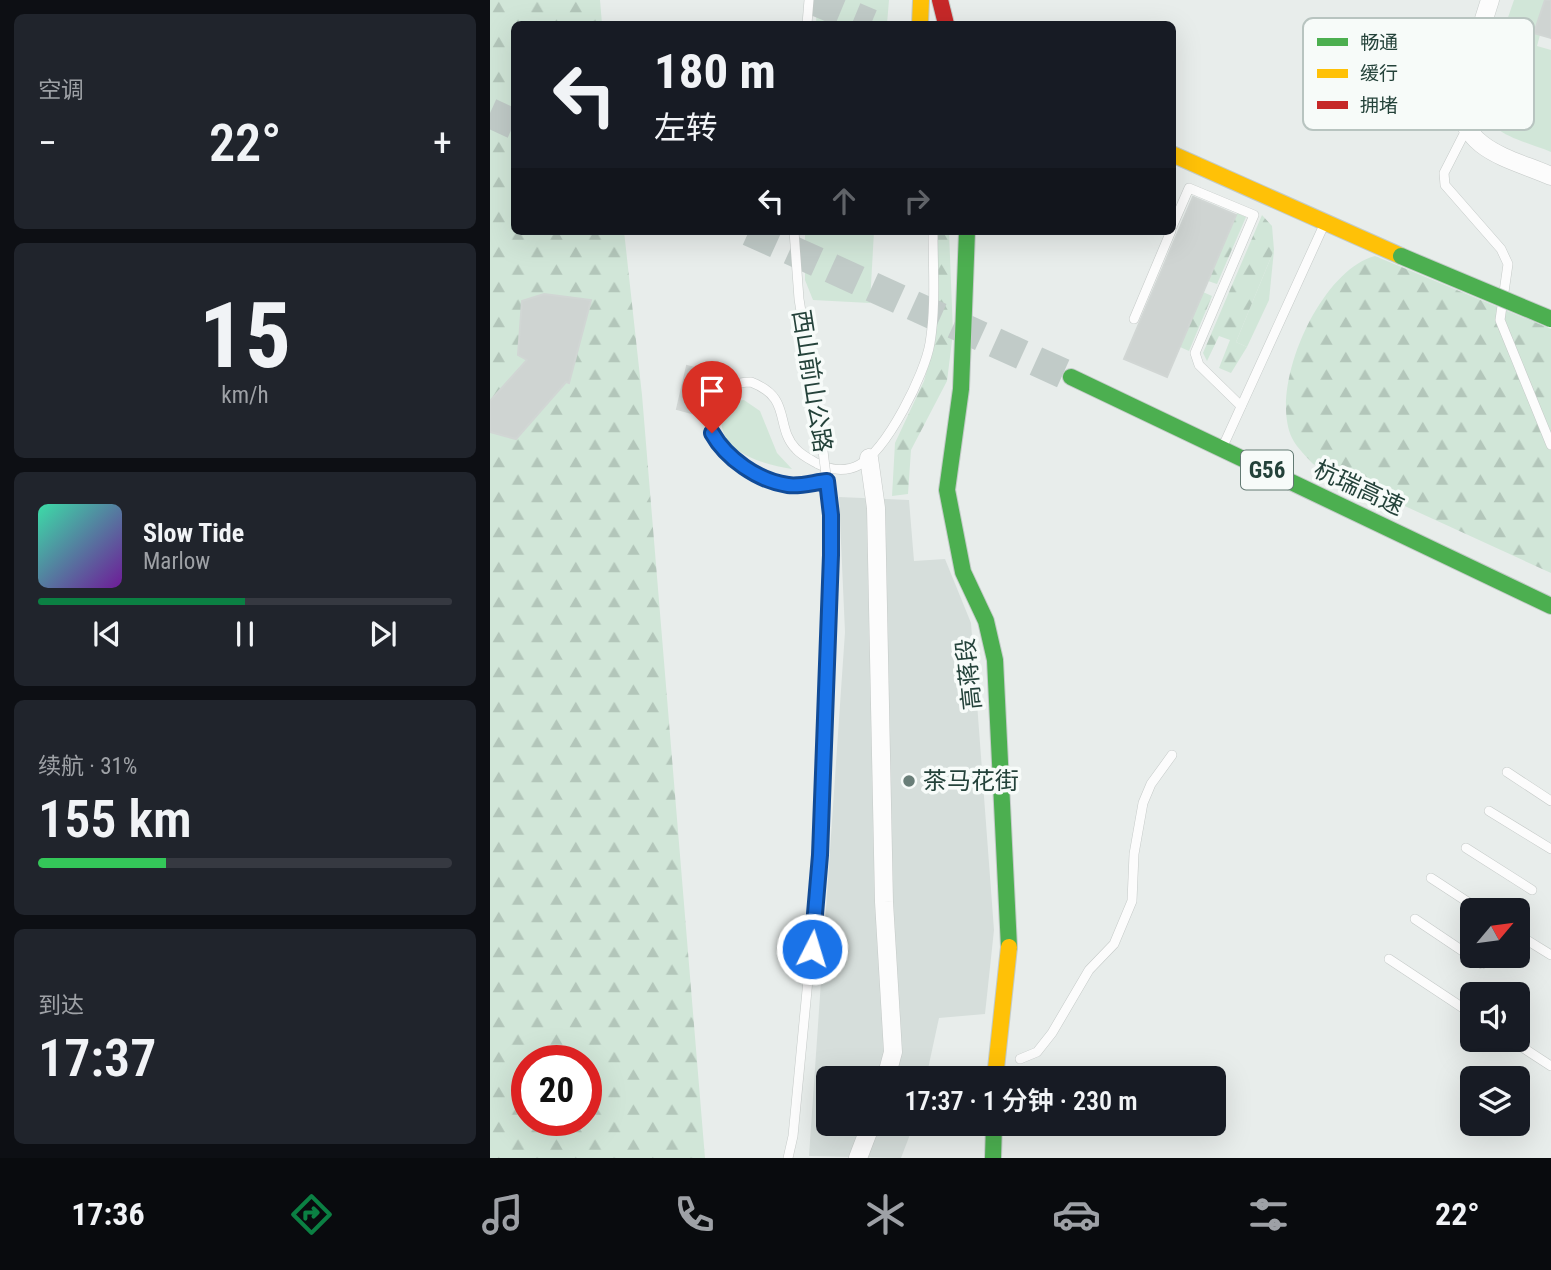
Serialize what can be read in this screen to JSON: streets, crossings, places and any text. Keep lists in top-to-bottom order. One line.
{"streets":{"main road":["G56","杭瑞高速","高蒋段"],"lane":["西山前山公路"]},"places":["茶马花街"],"legend":["畅通","缓行","拥堵"],"north":"top right","page":{"tile":["空调",["15","km/h"],["续航 · 31%","155 km"],["到达","17:37"]],"turn":["180 m","左转"],"heat":["−","22°","+"],"song":["Slow Tide","Marlow"],"limit":"20","trip":"17:37 · 1 分钟 · 230 m","tabs":["17:36","22°"]}}
